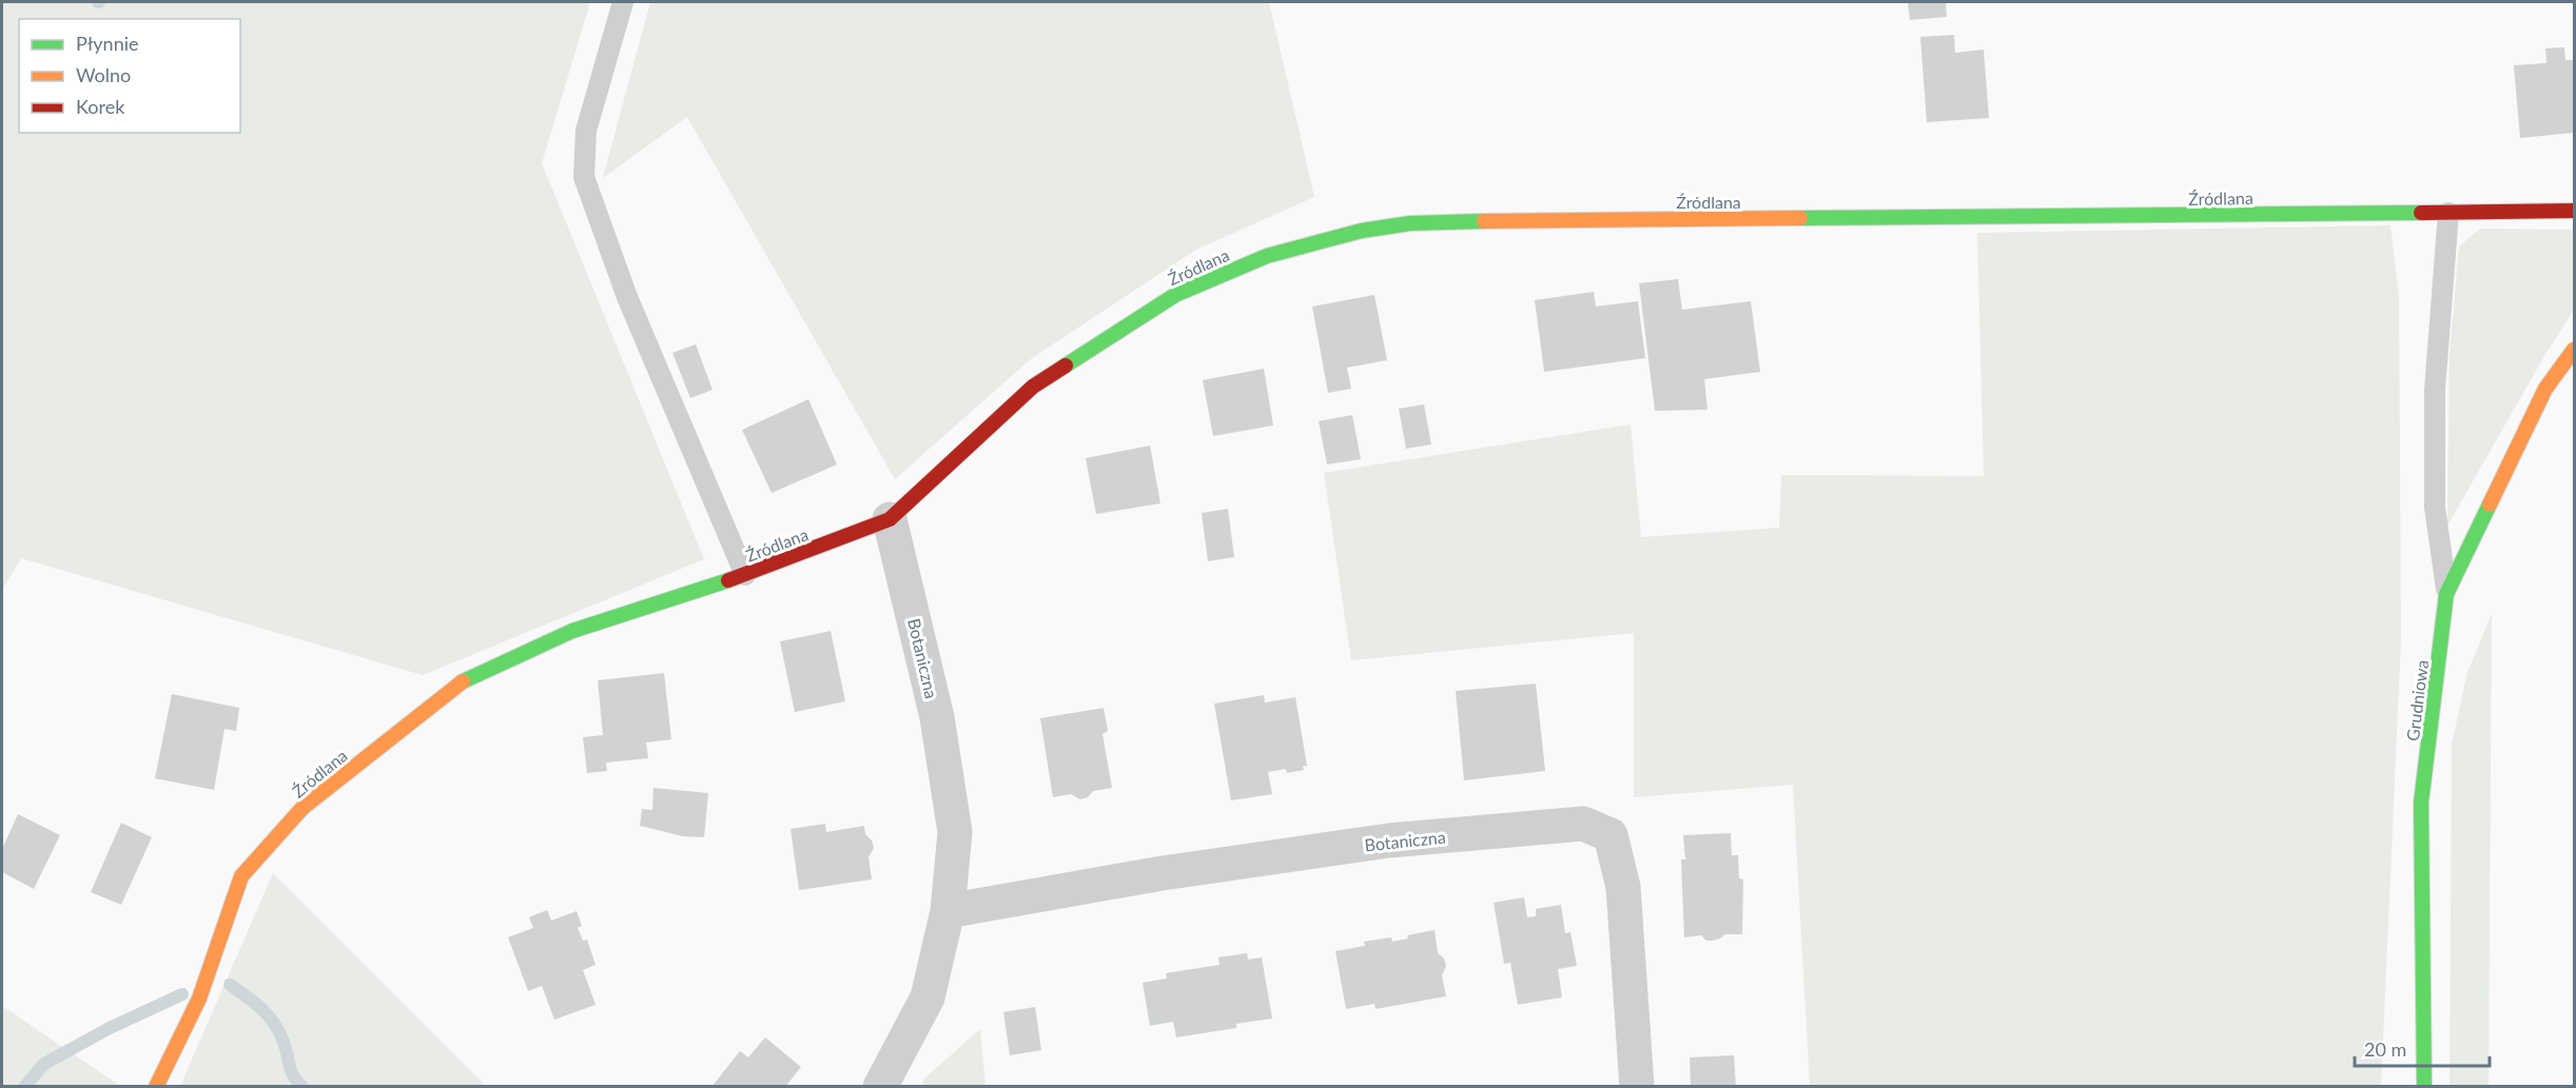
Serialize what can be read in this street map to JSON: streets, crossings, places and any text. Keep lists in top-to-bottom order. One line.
{"streets":{"street":["Źródlana","Botaniczna","Grudniowa"]},"crossings":[["Źródlana","Botaniczna"]],"legend":["Płynnie","Wolno","Korek"],"scale_bar":"20 m"}
